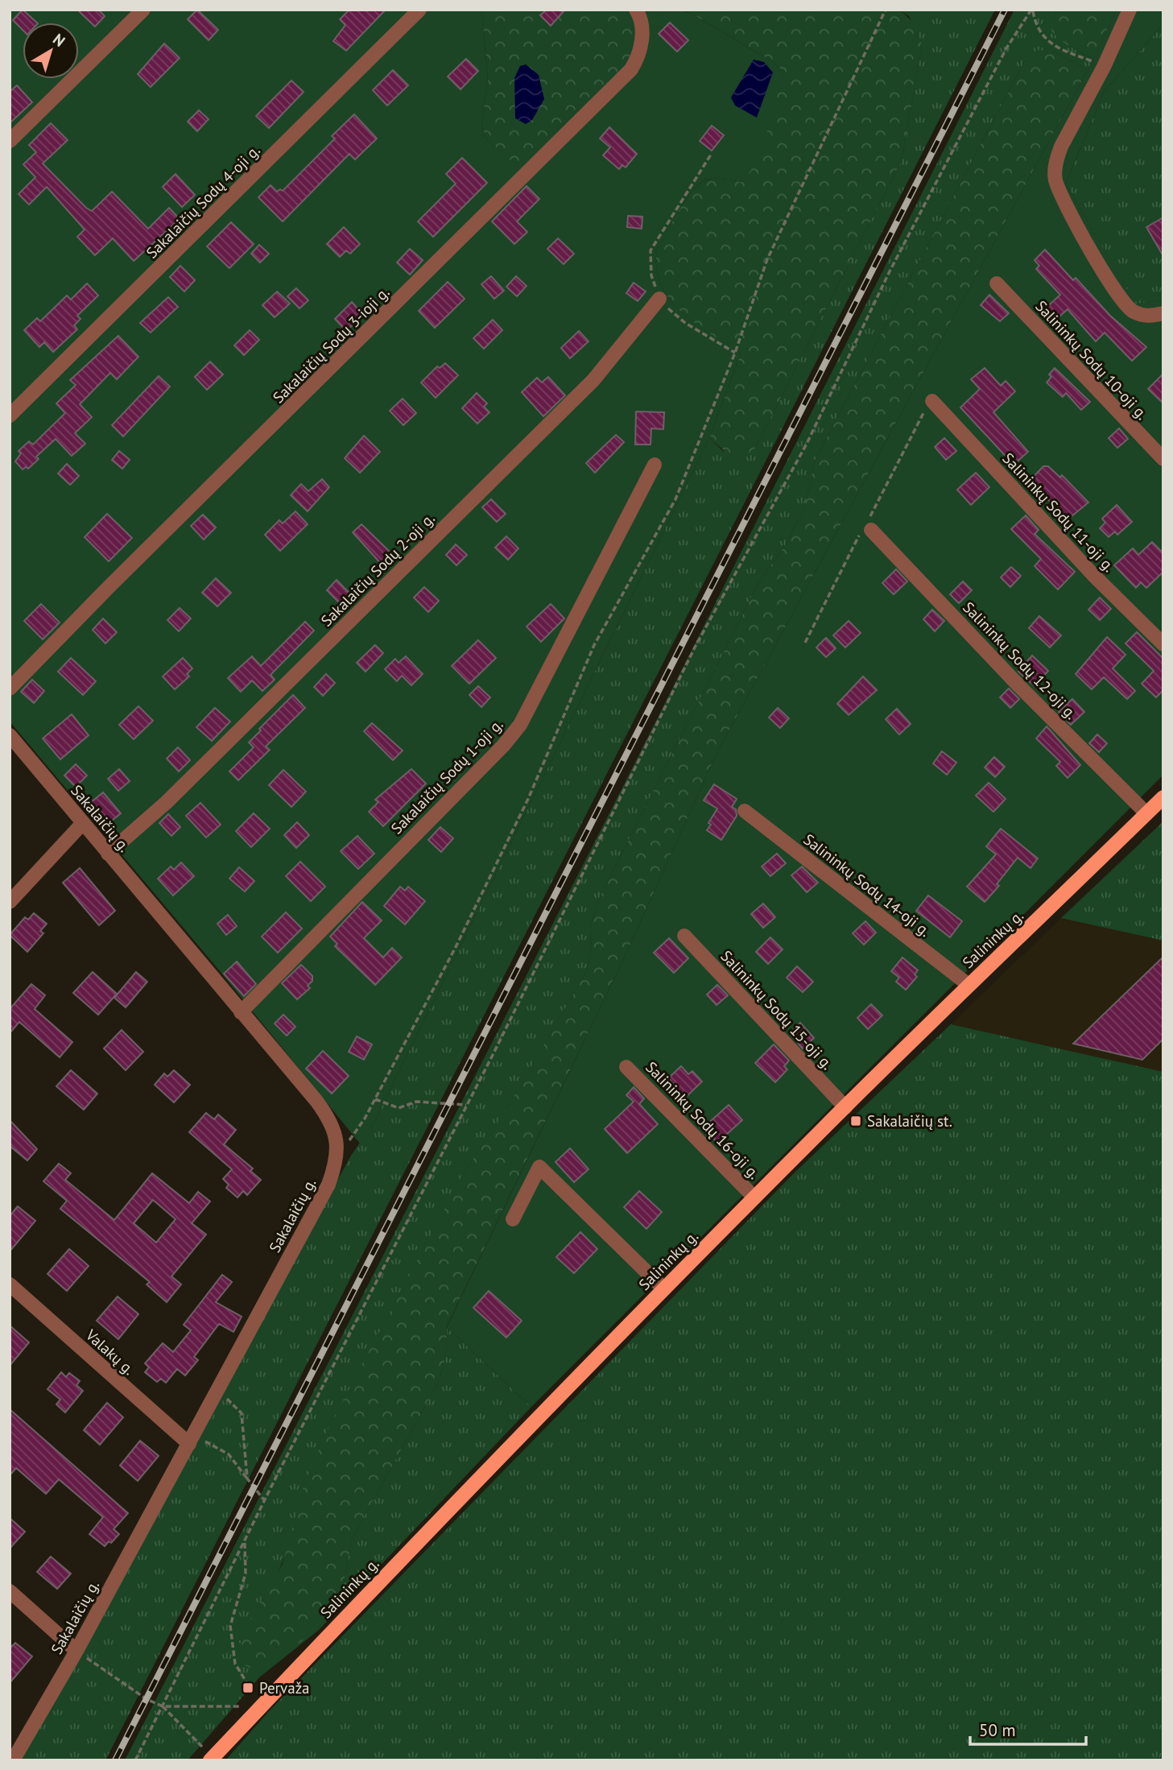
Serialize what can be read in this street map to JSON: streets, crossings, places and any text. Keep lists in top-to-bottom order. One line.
{"streets":{"main road":["Salininkų g."],"street":["Sakalaičių Sodų 4-oji g.","Sakalaičių Sodų 3-ioji g.","Salininkų Sodų 10-oji g.","Salininkų Sodų 11-oji g.","Sakalaičių Sodų 2-oji g.","Salininkų Sodų 12-oji g.","Sakalaičių Sodų 1-oji g.","Sakalaičių g.","Salininkų Sodų 14-oji g.","Salininkų Sodų 15-oji g.","Salininkų Sodų 16-oji g.","Valakų g."]},"crossings":[["Sakalaičių Sodų 2-oji g.","Sakalaičių g."],["Salininkų Sodų 12-oji g.","Salininkų g."],["Sakalaičių Sodų 1-oji g.","Sakalaičių g."],["Sakalaičių g.","Valakų g."],["Salininkų Sodų 14-oji g.","Salininkų g."],["Salininkų g.","Salininkų Sodų 15-oji g."],["Salininkų g.","Salininkų Sodų 16-oji g."]],"places":{"transit":["Sakalaičių st.","Pervaža"]},"scale_bar":"50 m","north":"top right"}
